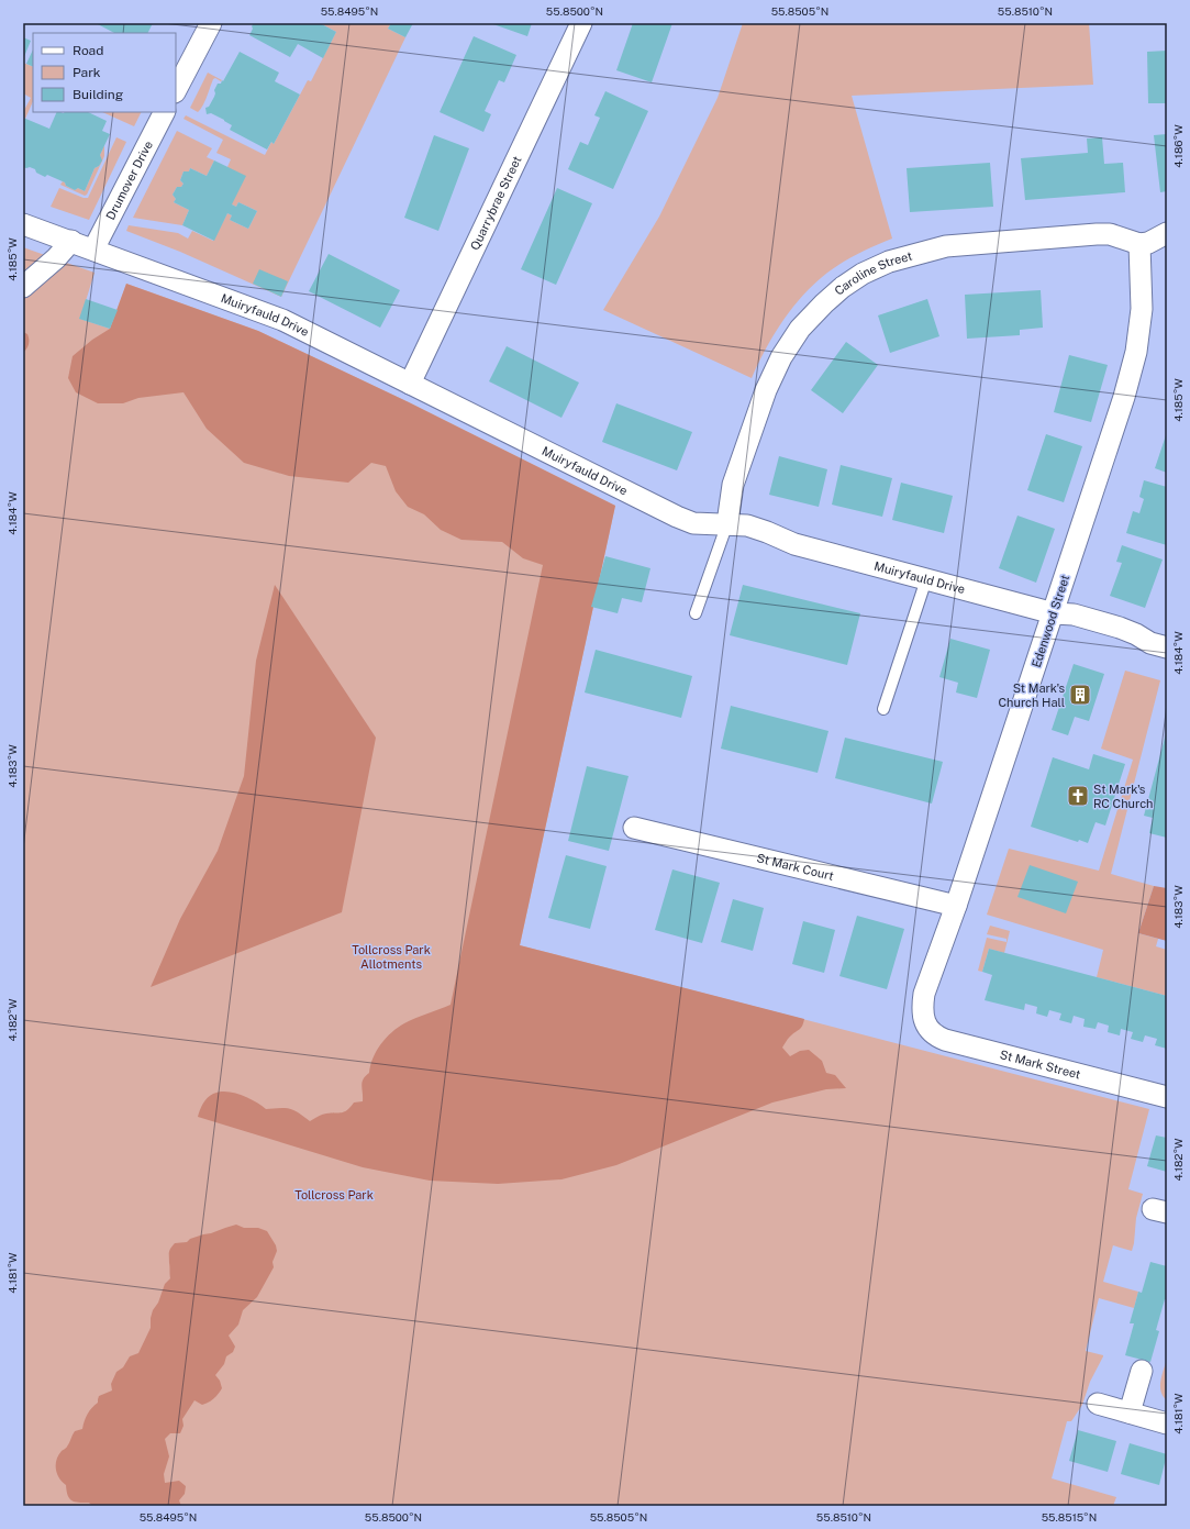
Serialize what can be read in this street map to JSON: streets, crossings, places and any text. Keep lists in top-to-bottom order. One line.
{"streets":{"street":["Drumover Drive","Quarrybrae Street","Caroline Street","Muiryfauld Drive","Edenwood Street","St Mark Court","St Mark Street"]},"crossings":[["Drumover Drive","Muiryfauld Drive"],["Quarrybrae Street","Muiryfauld Drive"],["Caroline Street","Muiryfauld Drive"],["Caroline Street","Edenwood Street"],["Muiryfauld Drive","Edenwood Street"],["Edenwood Street","St Mark Court"],["Edenwood Street","St Mark Street"]],"parks":["Tollcross Park Allotments","Tollcross Park"],"places":{"building":["St Mark's Church Hall"],"church":["St Mark's RC Church"]},"legend":["Road","Park","Building"],"coordinates":["55.8495°N","55.8500°N","55.8505°N","55.8510°N","4.186°W","4.185°W","4.184°W","4.183°W","4.182°W","4.181°W","55.8515°N"]}
